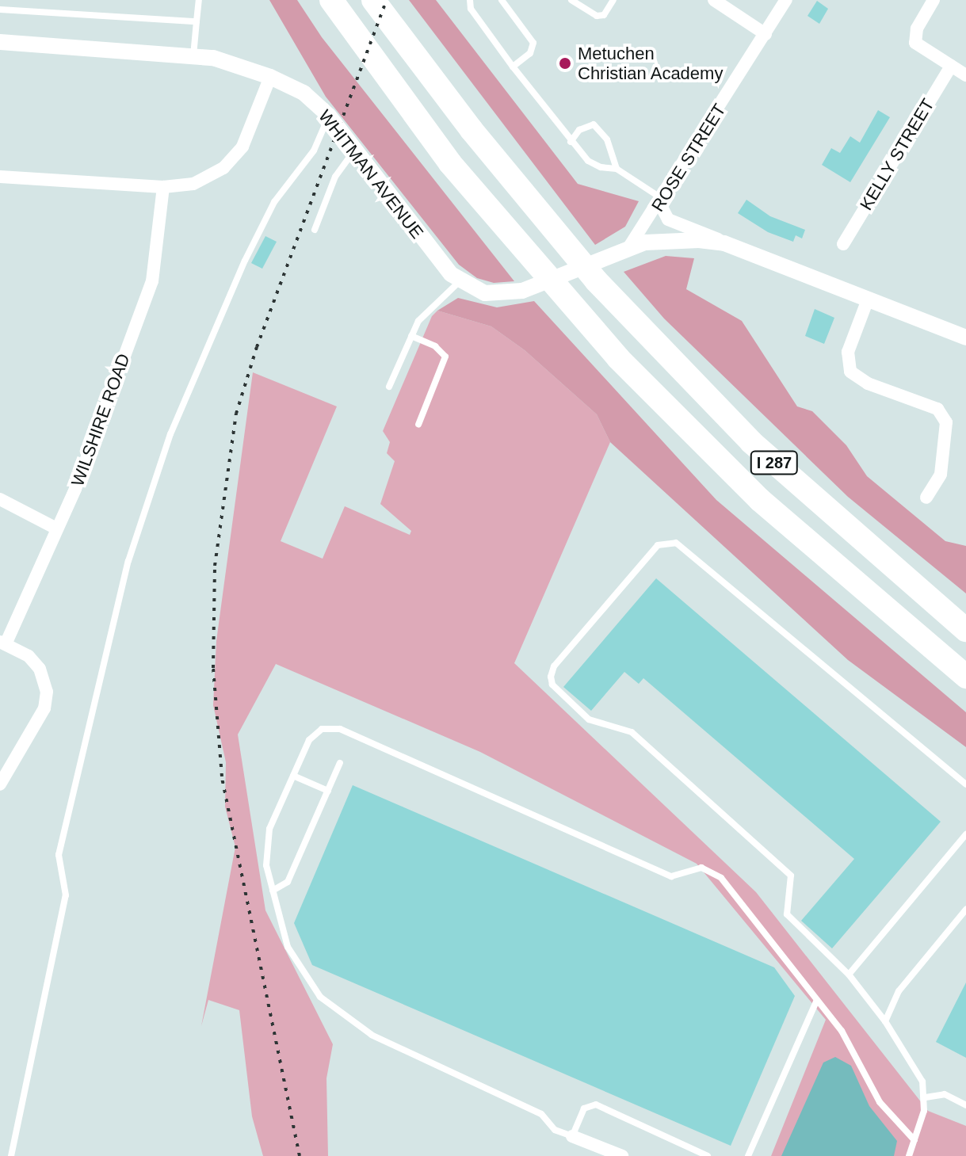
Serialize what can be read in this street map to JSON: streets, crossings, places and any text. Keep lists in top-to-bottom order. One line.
{"streets":{"highway":["I 287"],"street":["KELLY STREET","ROSE STREET","WHITMAN AVENUE","WILSHIRE ROAD"]},"crossings":[["ROSE STREET","WHITMAN AVENUE"]],"places":["Metuchen Christian Academy"]}
